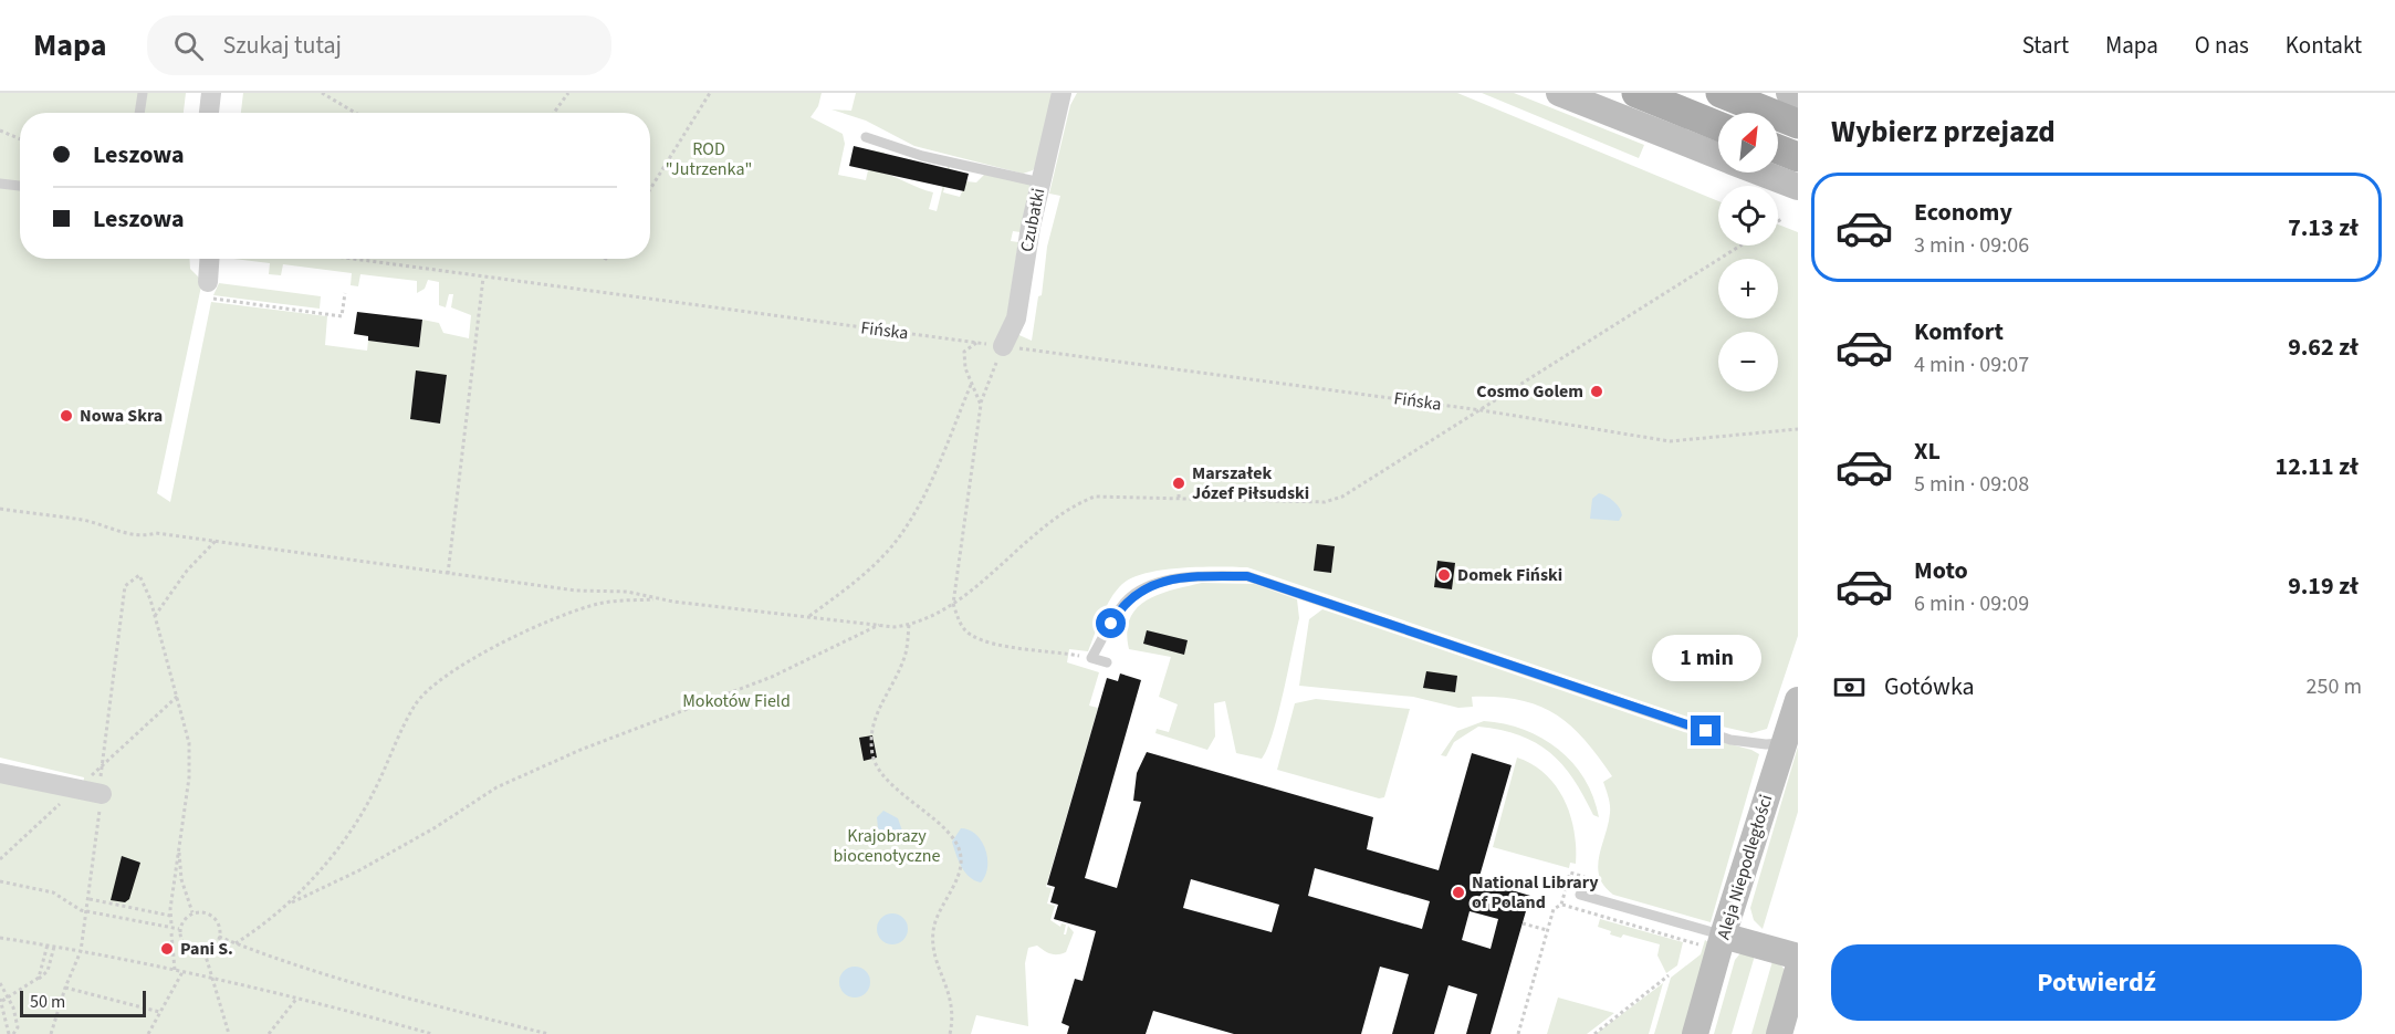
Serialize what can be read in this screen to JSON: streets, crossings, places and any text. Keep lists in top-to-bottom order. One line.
{"streets":{"main road":["Aleja Niepodległości"],"street":["Czubatki"],"path":["Fińska"]},"crossings":[["Czubatki","Fińska"]],"parks":["ROD \"Jutrzenka\"","Mokotów Field","Krajobrazy biocenotyczne"],"places":["Cosmo Golem","Nowa Skra","Marszałek Józef Piłsudski","Domek Fiński","National Library of Poland","Pani S."],"scale_bar":"50 m","north":"top right","page":{"header":"Mapa","search":"Szukaj tutaj","nav":["Start","Mapa","O nas","Kontakt"],"heading":"Wybierz przejazd","map_buttons":["+","−"],"banner":["Leszowa","Leszowa"],"list":[{"name":"Economy","note":"3 min · 09:06","value":"7.13 zł"},{"name":"Komfort","note":"4 min · 09:07","value":"9.62 zł"},{"name":"XL","note":"5 min · 09:08","value":"12.11 zł"},{"name":"Moto","note":"6 min · 09:09","value":"9.19 zł"}],"bubble":"1 min","pay":["Gotówka","250 m"],"buttons":"Potwierdź","scale":"50 m"}}
